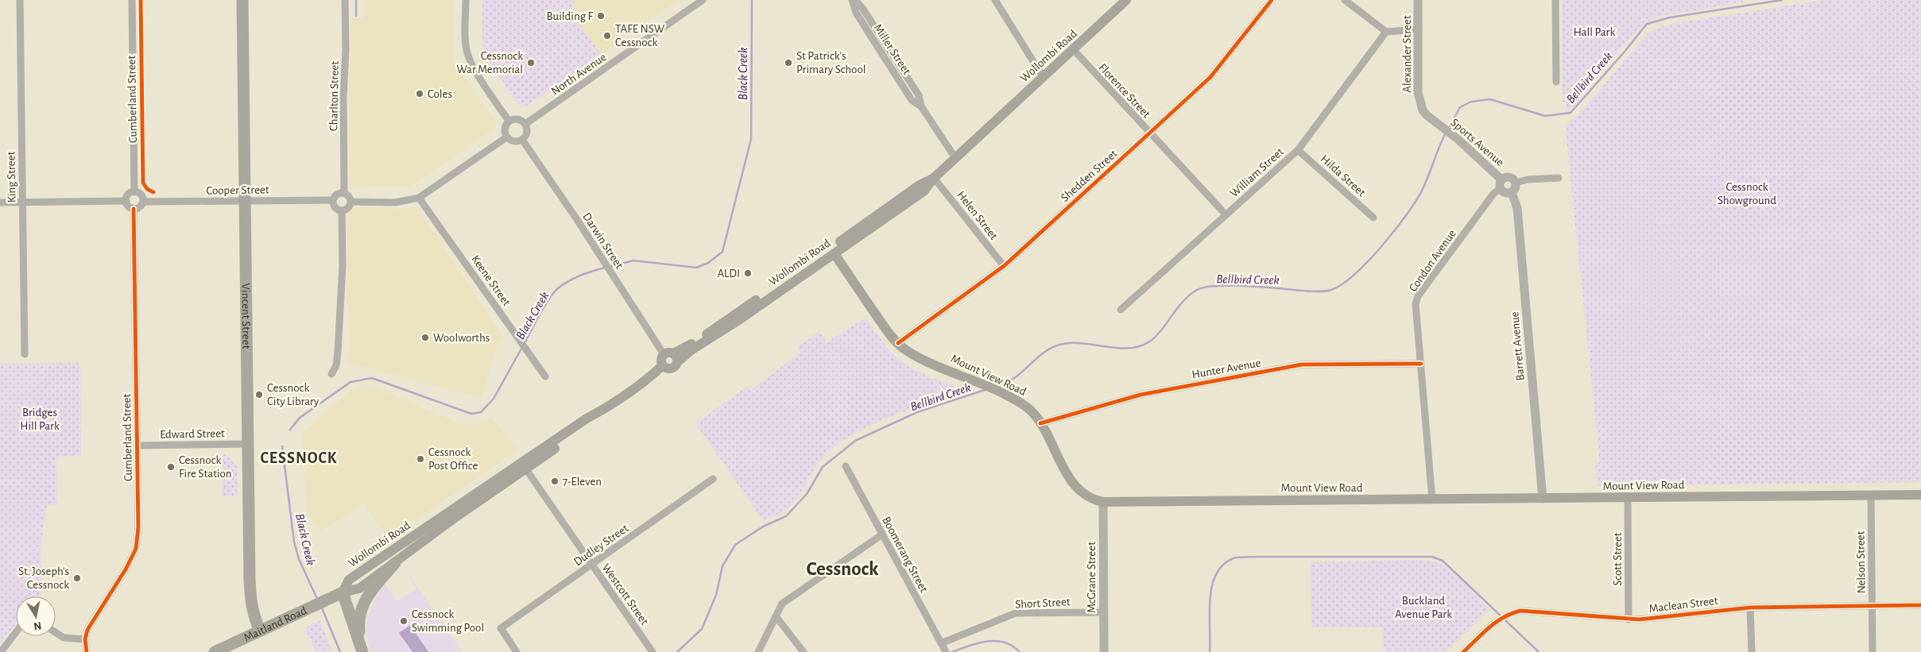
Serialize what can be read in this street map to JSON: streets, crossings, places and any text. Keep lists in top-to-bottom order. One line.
{"streets":{"main road":["Wollombi Road","Vincent Street","Mount View Road","Maitland Road"],"street":["Miller Street","Alexander Street","North Avenue","Florence Street","Charlton Street","Cumberland Street","Sports Avenue","William Street","Shedden Street","Hilda Street","King Street","Cooper Street","Helen Street","Darwin Street","Condon Avenue","Keene Street","Barrett Avenue","Hunter Avenue","Edward Street","Dudley Street","Boomerang Street","Scott Street","Nelson Street","McGrane Street","Westcott Street","Short Street","Maclean Street"]},"crossings":[["Miller Street","Wollombi Road"],["Alexander Street","Sports Avenue"],["Wollombi Road","Florence Street"],["Wollombi Road","Helen Street"],["Wollombi Road","Darwin Street"],["Wollombi Road","Mount View Road"],["Wollombi Road","Westcott Street"],["Wollombi Road","Maitland Road"],["North Avenue","Darwin Street"],["Florence Street","William Street"],["Florence Street","Shedden Street"],["Charlton Street","Cooper Street"],["Cumberland Street","Cooper Street"],["Cumberland Street","Edward Street"],["Sports Avenue","Condon Avenue"],["Sports Avenue","Barrett Avenue"],["William Street","Hilda Street"],["Shedden Street","Helen Street"],["Shedden Street","Mount View Road"],["Cooper Street","Vincent Street"],["Condon Avenue","Barrett Avenue"],["Condon Avenue","Hunter Avenue"],["Condon Avenue","Mount View Road"],["Vincent Street","Edward Street"],["Vincent Street","Maitland Road"],["Barrett Avenue","Mount View Road"],["Hunter Avenue","Mount View Road"],["Mount View Road","Scott Street"],["Mount View Road","Nelson Street"],["Mount View Road","McGrane Street"],["Dudley Street","Westcott Street"],["Boomerang Street","Short Street"],["Scott Street","Maclean Street"],["Nelson Street","Maclean Street"],["McGrane Street","Short Street"]],"districts":["CESSNOCK","Cessnock"],"water":["Black Creek","Bellbird Creek"],"parks":["Hall Park","Cessnock Showground","Bridges Hill Park","Buckland Avenue Park"],"places":["Building F","TAFE NSW Cessnock","Cessnock War Memorial","St Patrick's Primary School","Coles","ALDI","Woolworths","Cessnock City Library","Cessnock Post Office","Cessnock Fire Station","7-Eleven","St. Joseph's Cessnock","Cessnock Swimming Pool"],"north":"bottom"}
